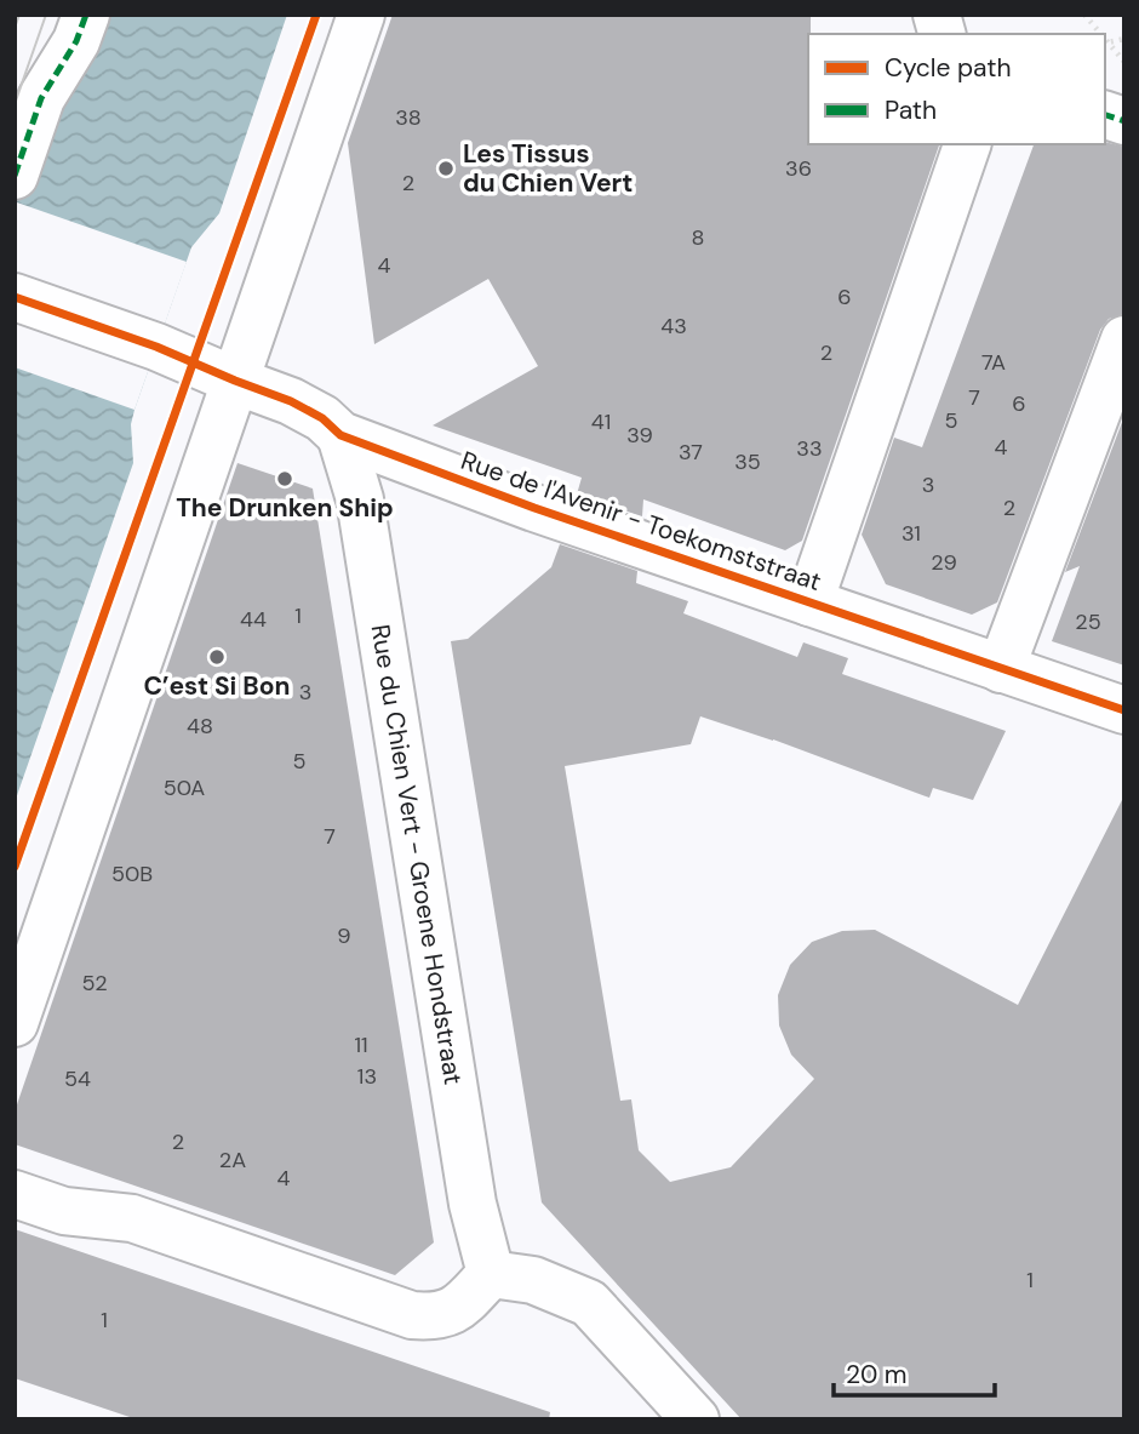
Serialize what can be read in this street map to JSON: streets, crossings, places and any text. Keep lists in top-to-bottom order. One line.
{"streets":{"street":["Rue de l'Avenir - Toekomststraat","Rue du Chien Vert - Groene Hondstraat"]},"crossings":[["Rue de l'Avenir - Toekomststraat","Rue du Chien Vert - Groene Hondstraat"]],"places":["Les Tissus du Chien Vert","The Drunken Ship","C’est Si Bon"],"house_numbers":["38","36","2","8","4","6","43","2","7A","7","6","5","41","39","4","33","37","35","3","2","31","29","1","44","25","3","48","5","50A","7","50B","9","52","11","13","54","2","2A","4","1","1"],"legend":["Cycle path","Path"],"scale_bar":"20 m"}
